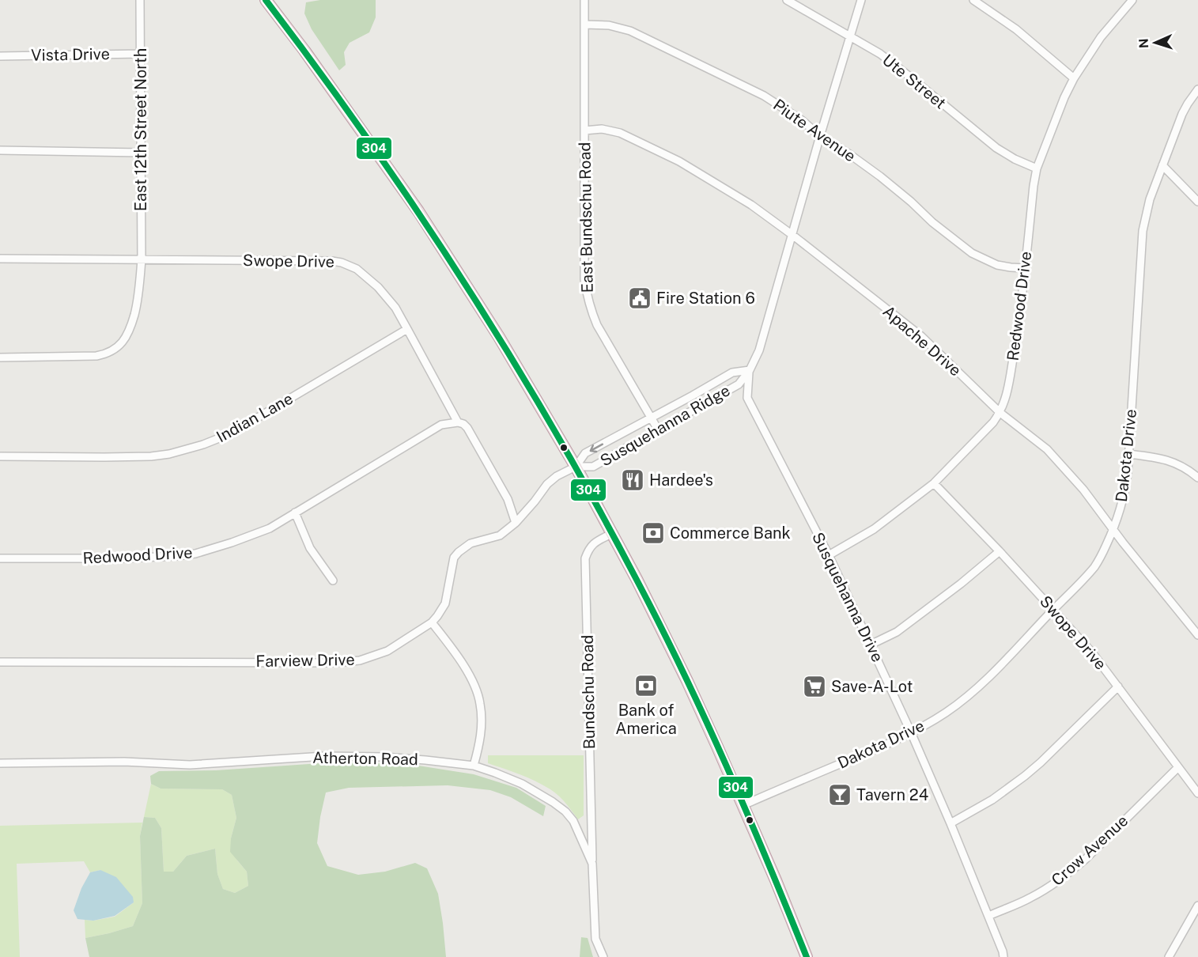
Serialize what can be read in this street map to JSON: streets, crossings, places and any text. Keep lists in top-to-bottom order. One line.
{"streets":{"street":["Vista Drive","Ute Street","East 12th Street North","Piute Avenue","East Bundschu Road","Swope Drive","Redwood Drive","Apache Drive","Indian Lane","Susquehanna Ridge","Dakota Drive","Susquehanna Drive","Farview Drive","Bundschu Road","Atherton Road","Crow Avenue"]},"crossings":[["Vista Drive","East 12th Street North"],["Ute Street","Redwood Drive"],["Ute Street","Susquehanna Ridge"],["East 12th Street North","Swope Drive"],["Piute Avenue","East Bundschu Road"],["Piute Avenue","Redwood Drive"],["Piute Avenue","Susquehanna Ridge"],["East Bundschu Road","Apache Drive"],["East Bundschu Road","Susquehanna Ridge"],["Swope Drive","Redwood Drive"],["Swope Drive","Indian Lane"],["Swope Drive","Dakota Drive"],["Swope Drive","Farview Drive"],["Swope Drive","Crow Avenue"],["Redwood Drive","Apache Drive"],["Redwood Drive","Susquehanna Drive"],["Apache Drive","Susquehanna Ridge"],["Apache Drive","Dakota Drive"],["Susquehanna Ridge","Susquehanna Drive"],["Susquehanna Ridge","Farview Drive"],["Dakota Drive","Susquehanna Drive"],["Susquehanna Drive","Crow Avenue"],["Bundschu Road","Atherton Road"]],"places":{"public building":["Fire Station 6"],"restaurant":["Hardee's"],"bank":["Commerce Bank","Bank of America"],"supermarket":["Save-A-Lot"],"bar":["Tavern 24"]},"lines":["transit line 304"],"north":"left"}
